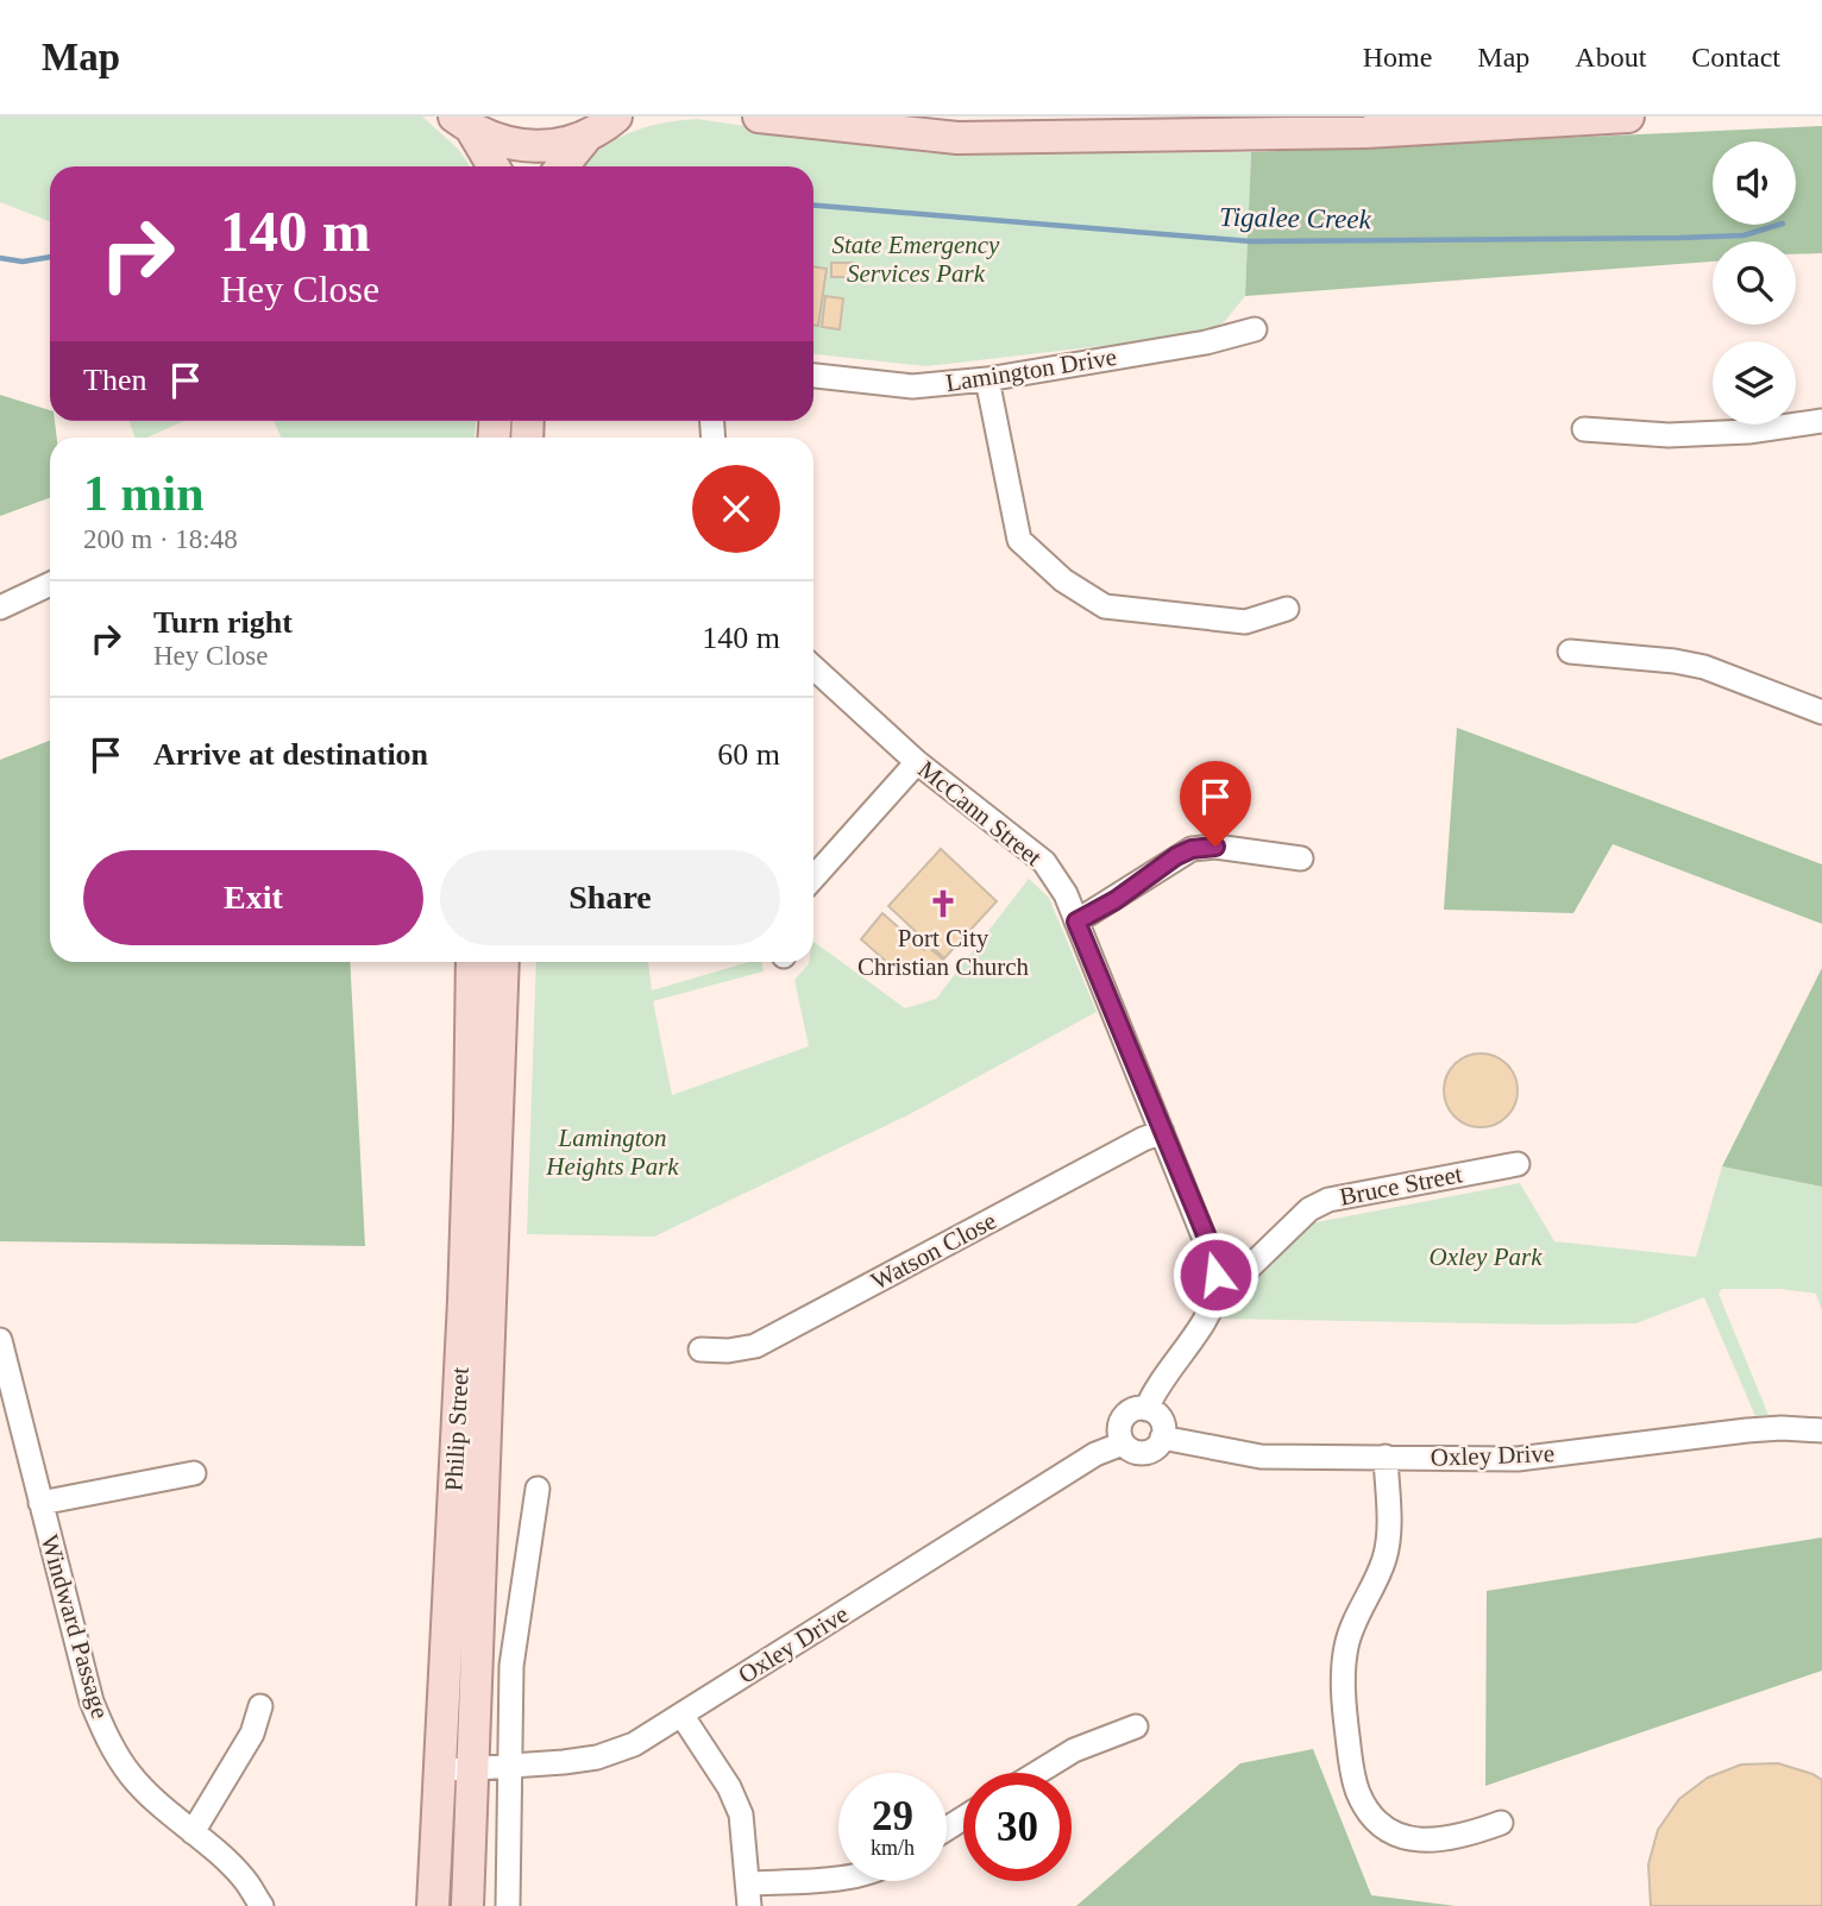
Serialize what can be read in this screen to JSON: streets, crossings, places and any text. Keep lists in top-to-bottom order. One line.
{"streets":{"main road":["Philip Street"],"street":["Lamington Drive","McCann Street","Bruce Street","Watson Close","Oxley Drive","Windward Passage"]},"crossings":[["McCann Street","Bruce Street"],["McCann Street","Watson Close"],["Philip Street","Oxley Drive"]],"water":["Tigalee Creek"],"parks":["State Emergency Services Park","Lamington Heights Park","Oxley Park"],"places":{"church":["Port City Christian Church"]},"page":{"header":"Map","nav":["Home","Map","About","Contact"],"turn":["140 m","Hey Close"],"then":"Then","heading":["1 min","200 m · 18:48"],"list":[{"name":"Turn right","note":"Hey Close","value":"140 m"},{"name":"Arrive at destination","value":"60 m"}],"buttons":["Exit","Share"],"speed":"29 km/h","limit":"30"}}
